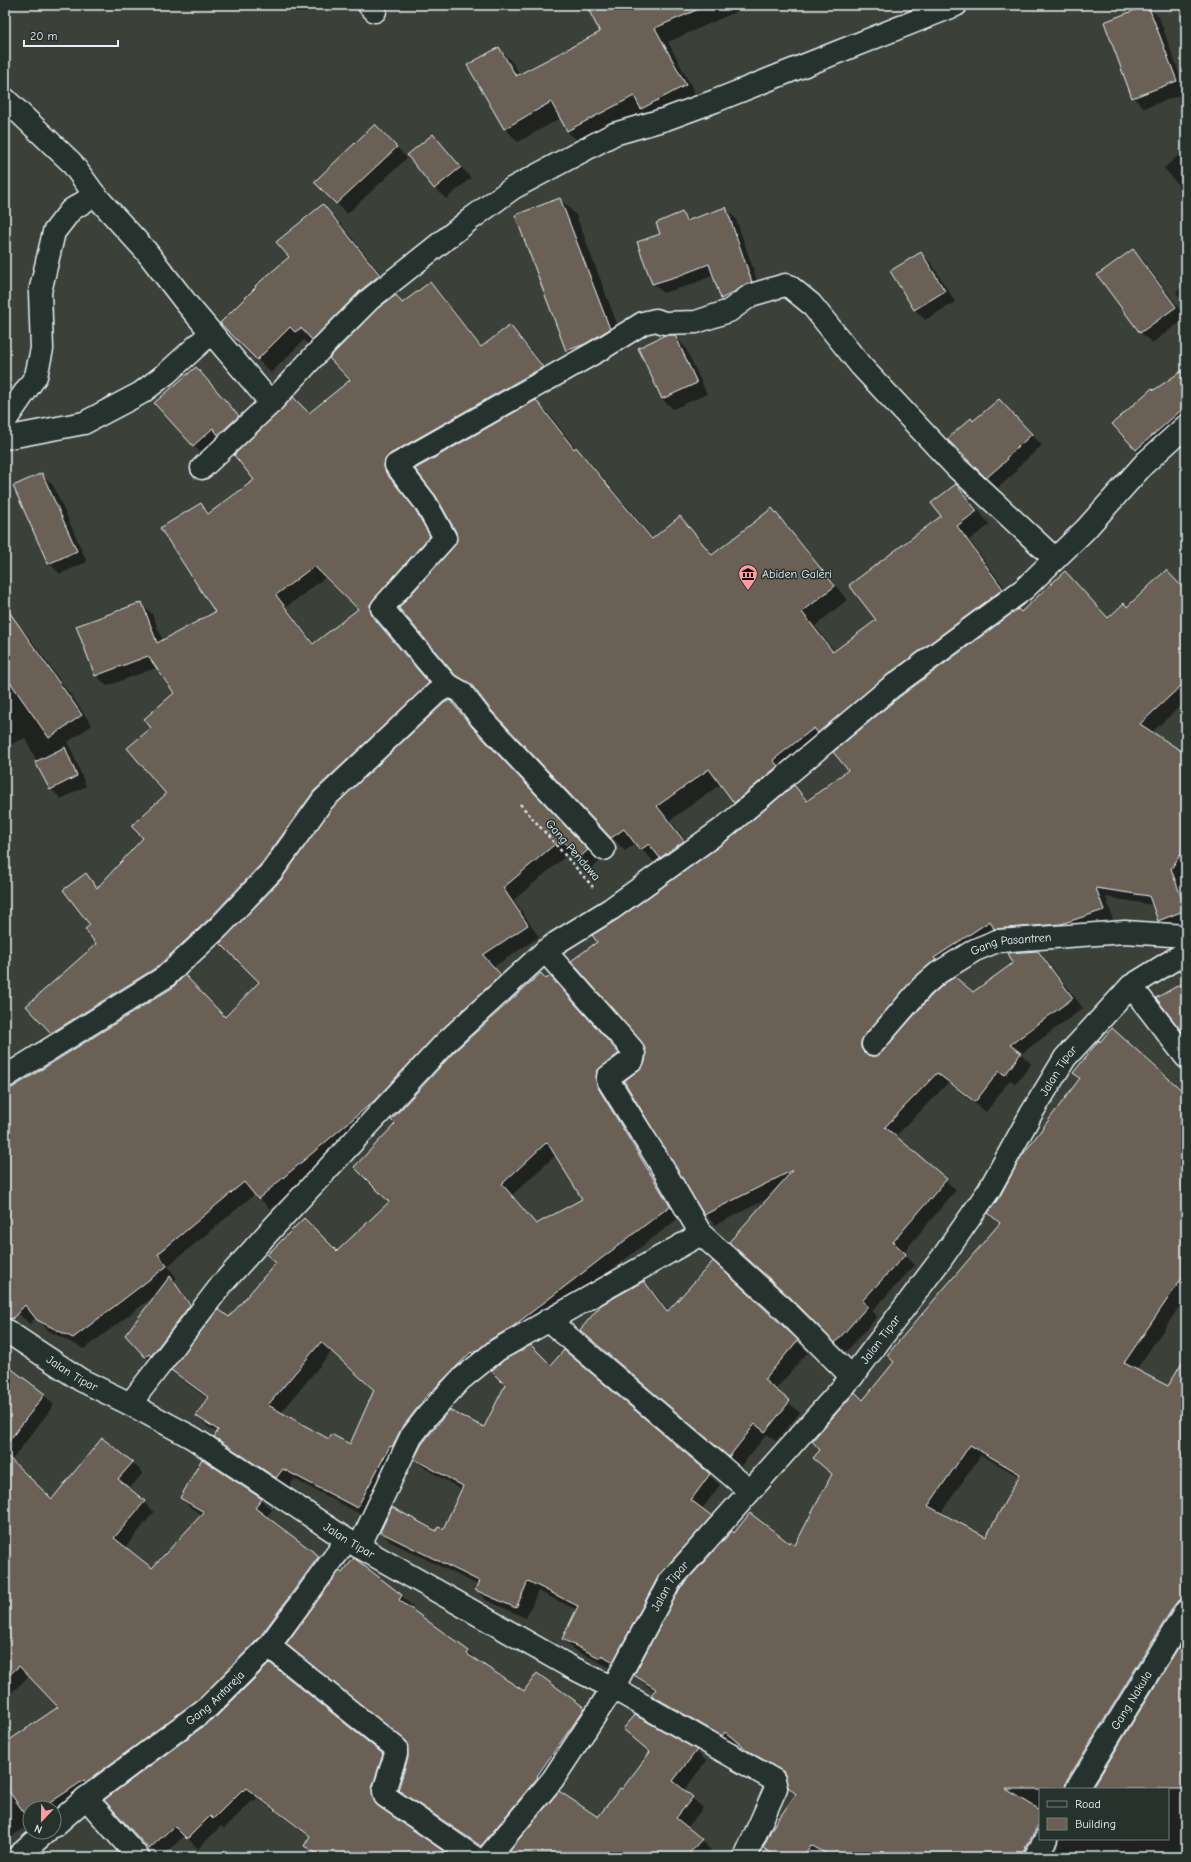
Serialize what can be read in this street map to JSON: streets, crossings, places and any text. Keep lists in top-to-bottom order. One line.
{"streets":{"street":["Gang Pasantren","Jalan Tipar","Gang Antareja","Gang Nakula"],"path":["Gang Pendawa"]},"crossings":[["Jalan Tipar","Gang Antareja"]],"places":{"museum":["Abiden Galeri"]},"legend":["Road","Building"],"scale_bar":"20 m","north":"bottom"}
